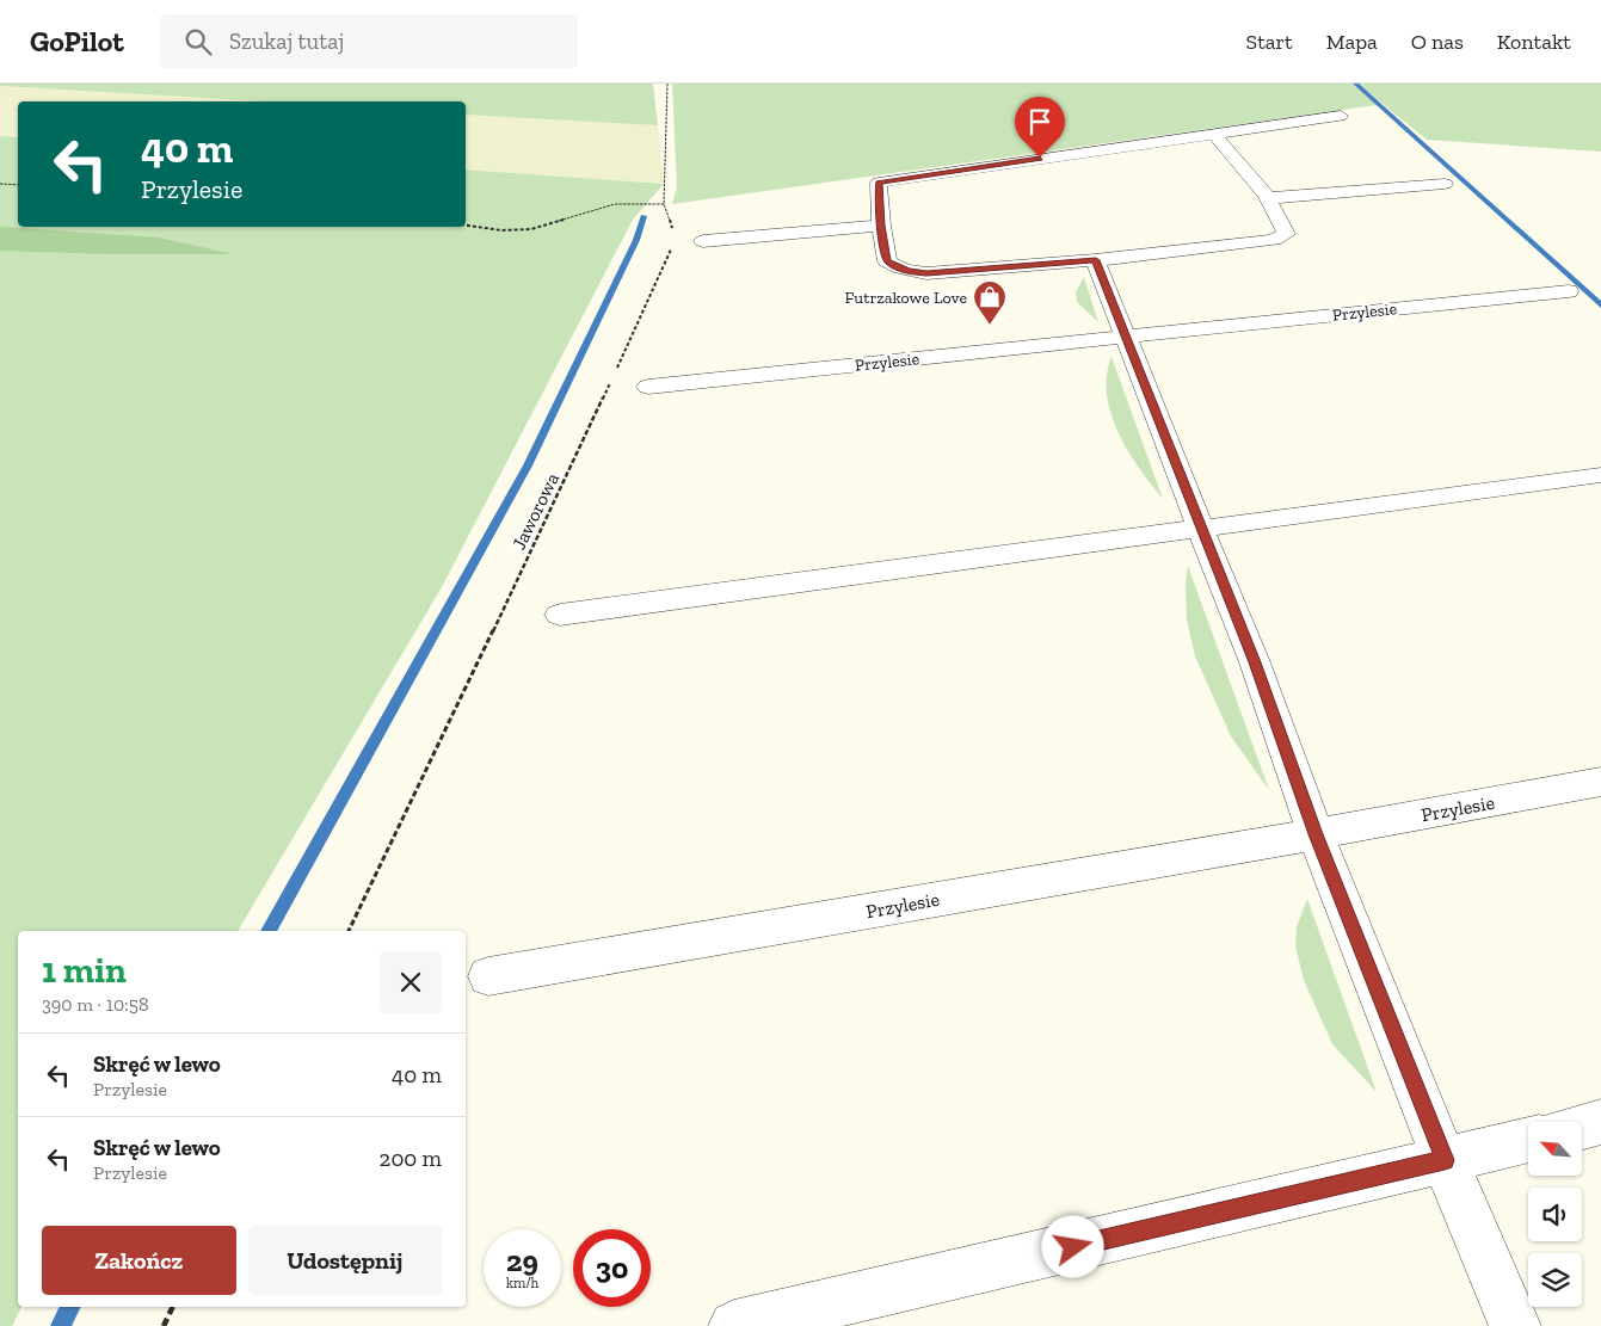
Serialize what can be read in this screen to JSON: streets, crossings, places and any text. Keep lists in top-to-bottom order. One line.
{"streets":{"street":["Przylesie"],"path":["Jaworowa"]},"places":{"shop":["Futrzakowe Love"]},"north":"top left","page":{"header":"GoPilot","search":"Szukaj tutaj","nav":["Start","Mapa","O nas","Kontakt"],"turn":["40 m","Przylesie"],"heading":["1 min","390 m · 10:58"],"list":[{"name":"Skręć w lewo","note":"Przylesie","value":"40 m"},{"name":"Skręć w lewo","note":"Przylesie","value":"200 m"}],"buttons":["Zakończ","Udostępnij"],"speed":"29 km/h","limit":"30"}}
